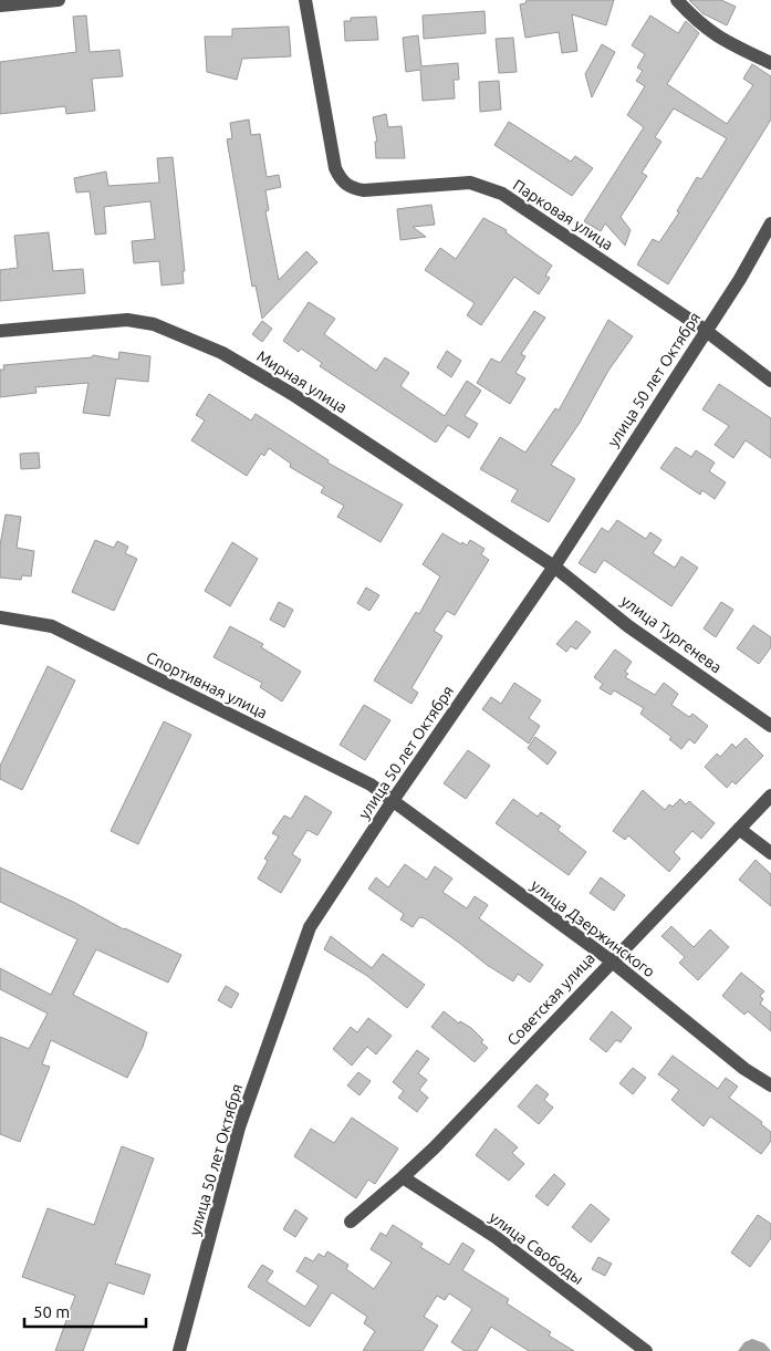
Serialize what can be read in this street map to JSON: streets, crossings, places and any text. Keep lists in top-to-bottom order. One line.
{"streets":{"street":["Парковая улица","улица 50 лет Октября","Мирная улица","улица Тургенева","Спортивная улица","улица Дзержинского","Советская улица","улица Свободы"]},"crossings":[["Парковая улица","улица 50 лет Октября"],["улица 50 лет Октября","Мирная улица"],["улица 50 лет Октября","улица Тургенева"],["улица 50 лет Октября","Спортивная улица"],["улица 50 лет Октября","улица Дзержинского"],["Мирная улица","улица Тургенева"],["Спортивная улица","улица Дзержинского"],["улица Дзержинского","Советская улица"],["Советская улица","улица Свободы"]],"scale_bar":"50 m"}
